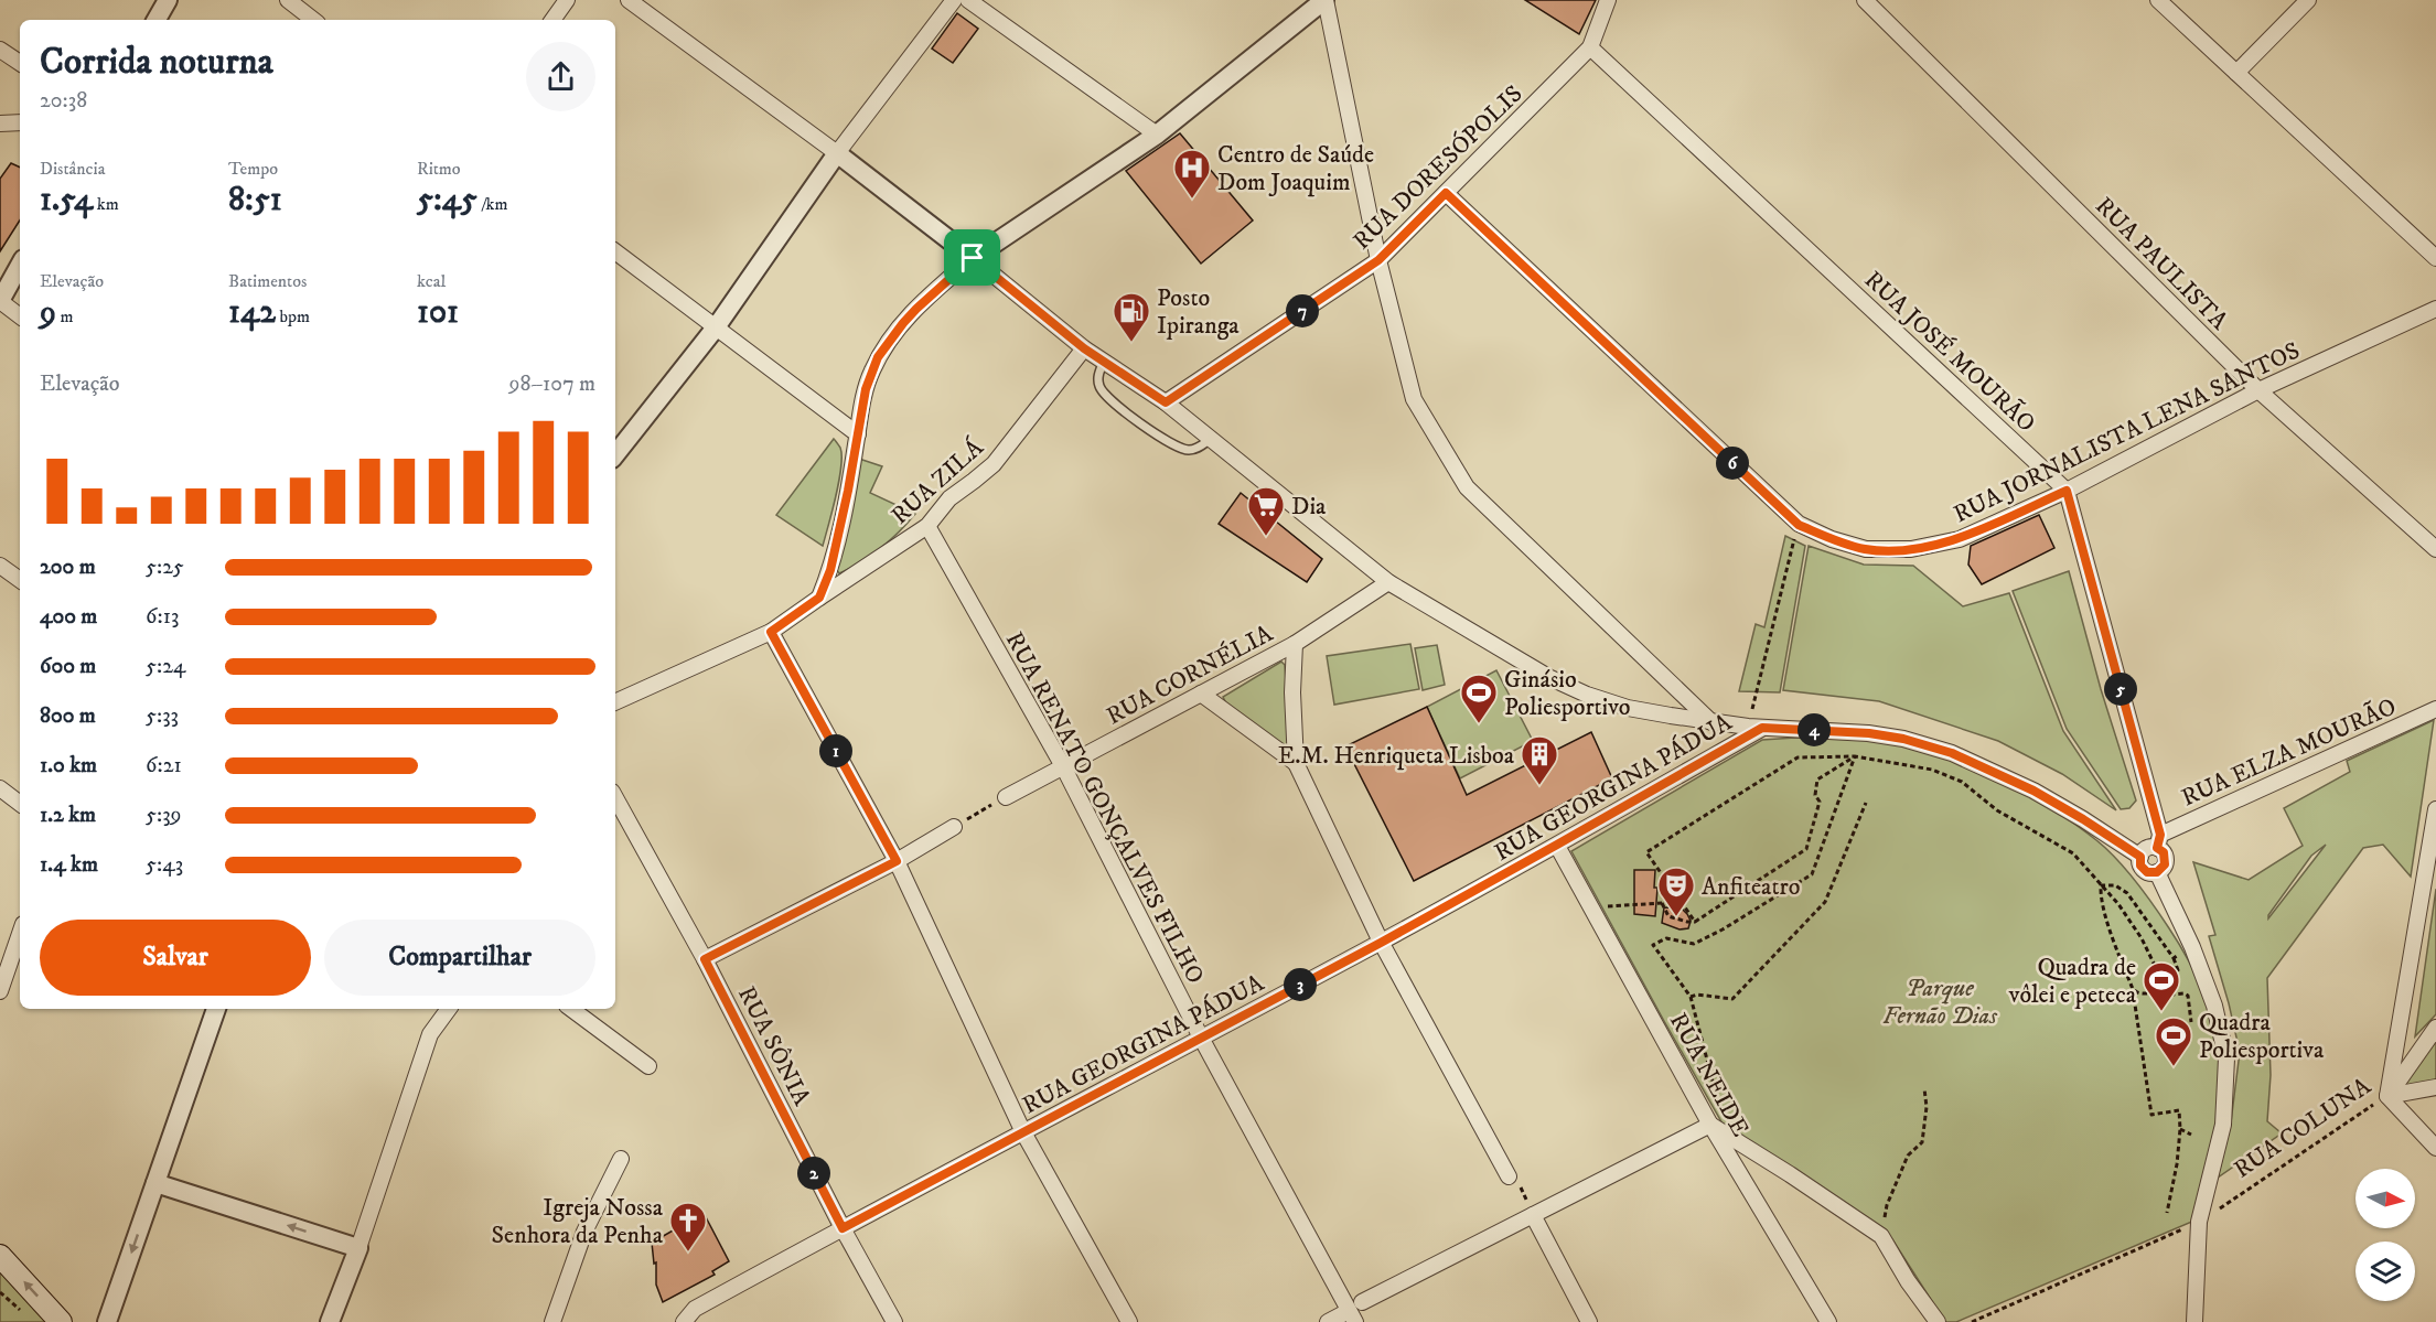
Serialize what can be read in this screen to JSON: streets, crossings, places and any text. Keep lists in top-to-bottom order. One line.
{"streets":{"street":["RUA DORESÓPOLIS","RUA PAULISTA","RUA JOSÉ MOURÃO","RUA JORNALISTA LENA SANTOS","RUA ZILÁ","RUA CORNÉLIA","RUA ELZA MOURÃO","RUA GEORGINA PÁDUA","RUA RENATO GONÇALVES FILHO","RUA SÔNIA","RUA NEIDE","RUA COLUNA"]},"crossings":[["RUA DORESÓPOLIS","RUA JOSÉ MOURÃO"],["RUA DORESÓPOLIS","RUA JORNALISTA LENA SANTOS"],["RUA PAULISTA","RUA JORNALISTA LENA SANTOS"],["RUA JOSÉ MOURÃO","RUA JORNALISTA LENA SANTOS"],["RUA ZILÁ","RUA RENATO GONÇALVES FILHO"],["RUA CORNÉLIA","RUA RENATO GONÇALVES FILHO"],["RUA GEORGINA PÁDUA","RUA RENATO GONÇALVES FILHO"],["RUA GEORGINA PÁDUA","RUA SÔNIA"],["RUA GEORGINA PÁDUA","RUA NEIDE"]],"parks":["Parque Fernão Dias"],"places":{"hospital":["Centro de Saúde Dom Joaquim"],"fuel station":["Posto Ipiranga"],"supermarket":["Dia"],"sports":["Ginásio Poliesportivo","Quadra de vôlei e peteca","Quadra Poliesportiva"],"building":["E.M. Henriqueta Lisboa"],"theatre":["Anfiteatro"],"church":["Igreja Nossa Senhora da Penha"]},"north":"right","page":{"heading":["Corrida noturna","20:38"],"stats":[["Distância","1.54 km"],["Tempo","8:51"],["Ritmo","5:45 /km"],["Elevação","9 m"],["Batimentos","142 bpm"],["kcal","101"]],"pins":["7","6","5","4","1","3","2"],"chart":["Elevação","98–107 m"],"list":[{"name":"200 m","note":"5:25"},{"name":"400 m","note":"6:13"},{"name":"600 m","note":"5:24"},{"name":"800 m","note":"5:33"},{"name":"1.0 km","note":"6:21"},{"name":"1.2 km","note":"5:39"},{"name":"1.4 km","note":"5:43"}],"buttons":["Salvar","Compartilhar"]}}
